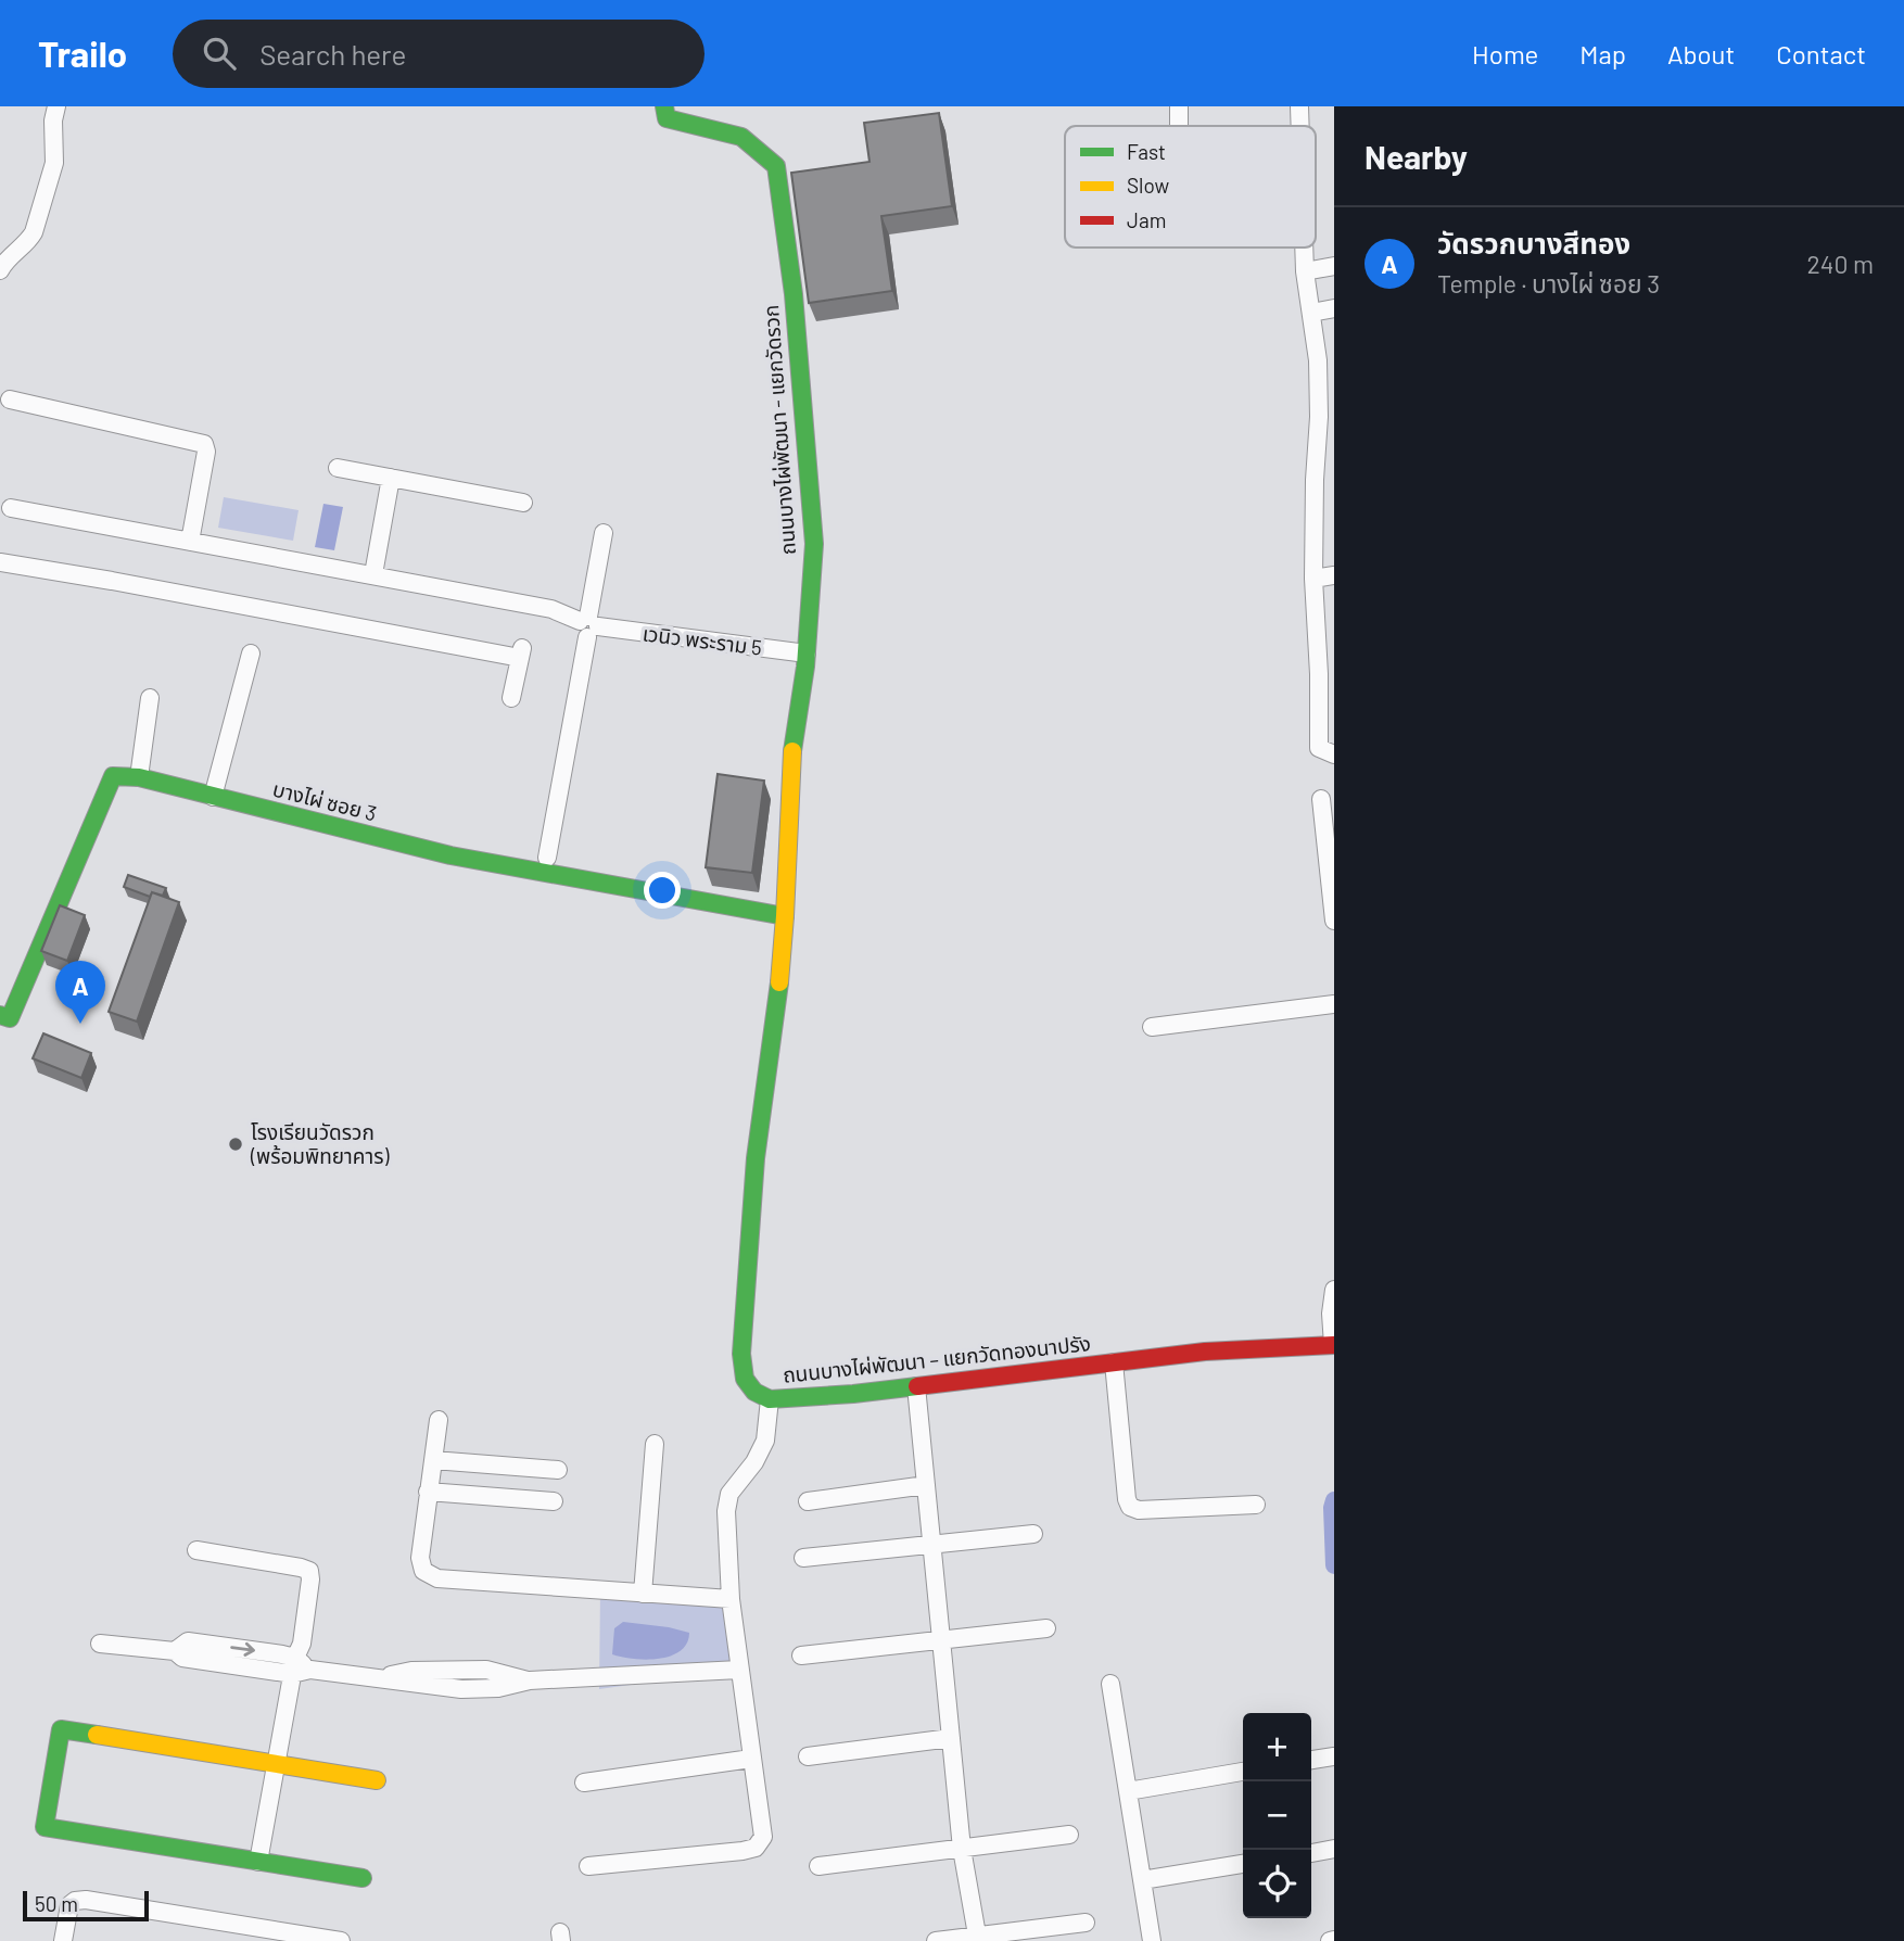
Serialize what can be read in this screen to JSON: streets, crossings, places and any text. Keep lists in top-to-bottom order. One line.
{"streets":{"street":["ถนนบางไผ่พัฒนา - แยกวัดรวก","เวนิว พระราม 5","บางไผ่ ซอย 3","ถนนบางไผ่พัฒนา – แยกวัดทองนาปรัง"]},"crossings":[["ถนนบางไผ่พัฒนา - แยกวัดรวก","เวนิว พระราม 5"],["ถนนบางไผ่พัฒนา - แยกวัดรวก","บางไผ่ ซอย 3"],["ถนนบางไผ่พัฒนา - แยกวัดรวก","ถนนบางไผ่พัฒนา – แยกวัดทองนาปรัง"],["บางไผ่ ซอย 3","ถนนบางไผ่พัฒนา – แยกวัดทองนาปรัง"]],"places":["โรงเรียนวัดรวก (พร้อมพิทยาคาร)"],"legend":["Fast","Slow","Jam"],"scale_bar":"50 m","page":{"header":"Trailo","search":"Search here","nav":["Home","Map","About","Contact"],"heading":"Nearby","list":[{"mark":"A","name":"วัดรวกบางสีทอง","note":"Temple · บางไผ่ ซอย 3","value":"240 m"}],"pins":"A","map_buttons":["+","−"],"scale":"50 m"}}
